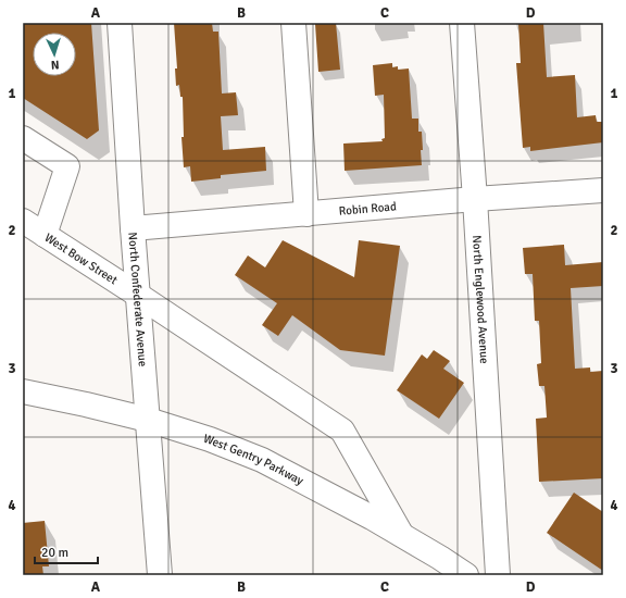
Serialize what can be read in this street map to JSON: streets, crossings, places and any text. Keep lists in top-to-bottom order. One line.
{"streets":{"street":["Robin Road","West Bow Street","North Confederate Avenue","North Englewood Avenue","West Gentry Parkway"]},"crossings":[["Robin Road","North Confederate Avenue"],["Robin Road","North Englewood Avenue"],["West Bow Street","North Confederate Avenue"],["West Bow Street","West Gentry Parkway"],["North Confederate Avenue","West Gentry Parkway"]],"scale_bar":"20 m","north":"bottom","grid":{"columns":["A","B","C","D"],"rows":["1","2","3","4"]}}
